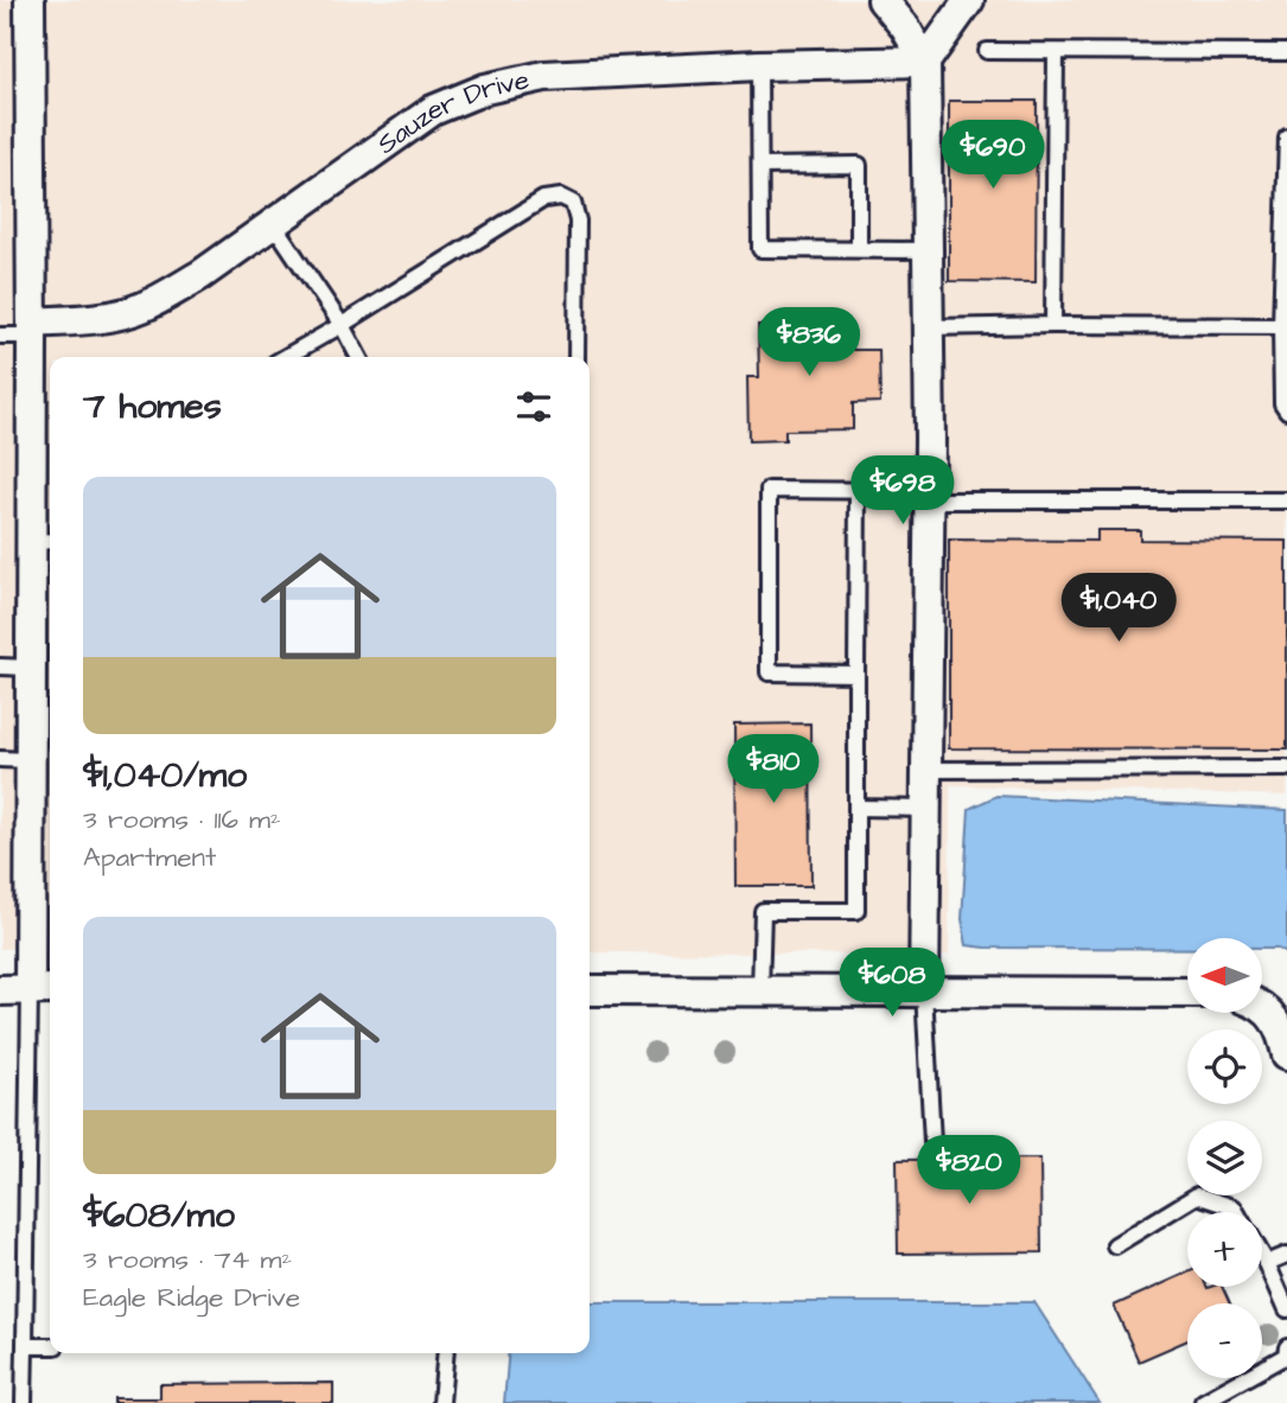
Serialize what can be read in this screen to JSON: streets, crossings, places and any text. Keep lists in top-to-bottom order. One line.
{"streets":{"street":["Sauzer Drive"]},"north":"left","page":{"price":["$690","$836","$698","$1,040","$810","$608","$820"],"heading":"7 homes","list":[{"name":"$1,040/mo","note":"3 rooms · 116 m² · Apartment"},{"name":"$608/mo","note":"3 rooms · 74 m² · Eagle Ridge Drive"}],"map_buttons":["+","−"]}}
